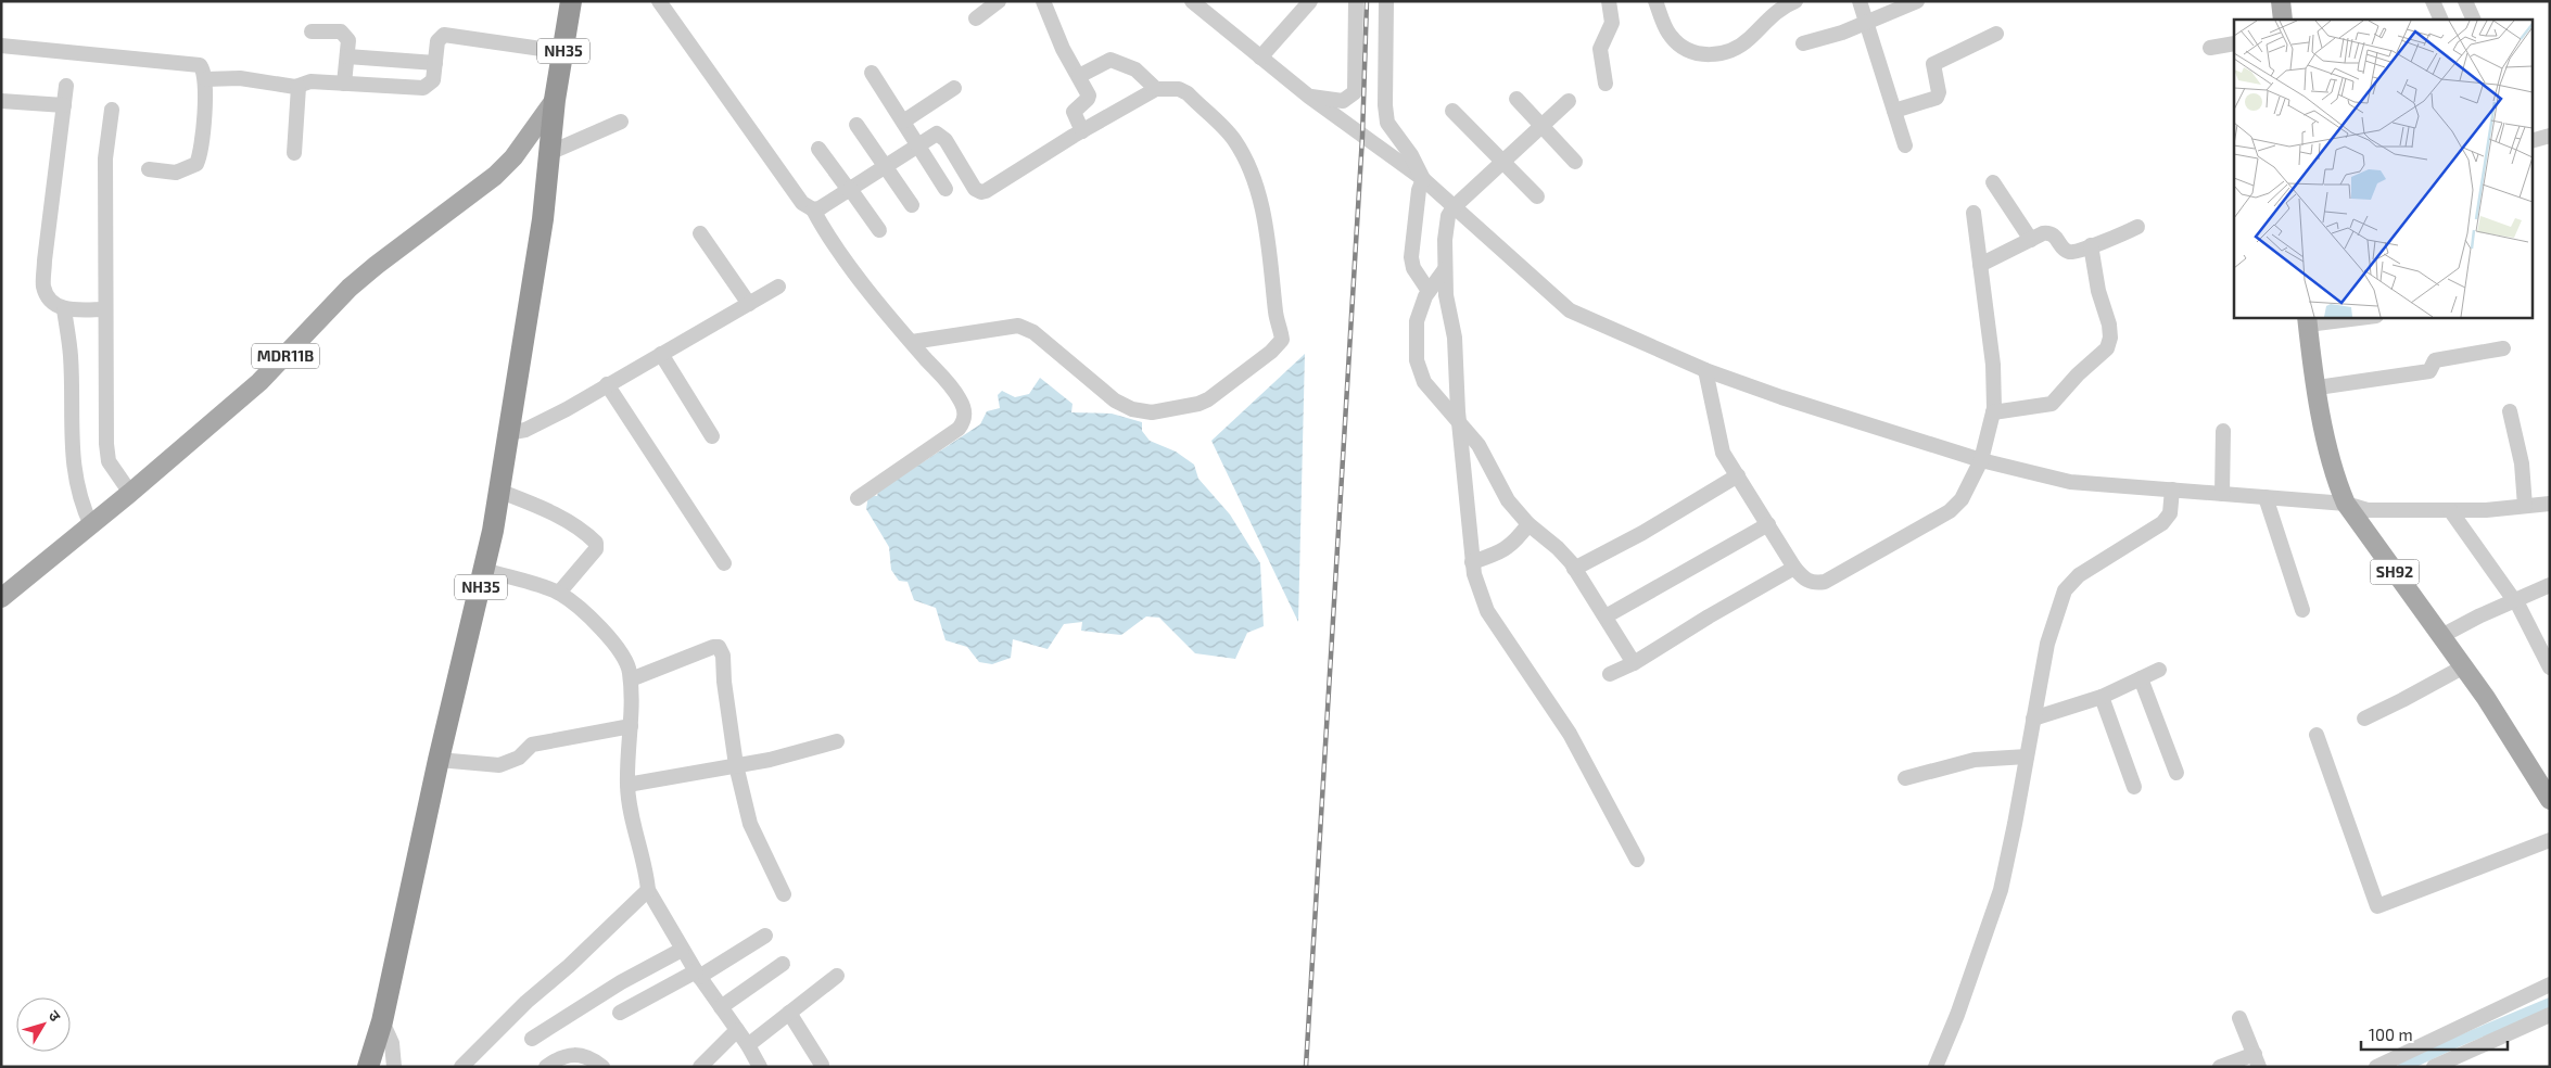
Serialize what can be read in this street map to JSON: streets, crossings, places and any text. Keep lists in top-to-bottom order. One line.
{"streets":{"highway":["NH35"],"main road":["MDR11B","SH92"]},"crossings":[["NH35","MDR11B"]],"scale_bar":"100 m","north":"top right"}
